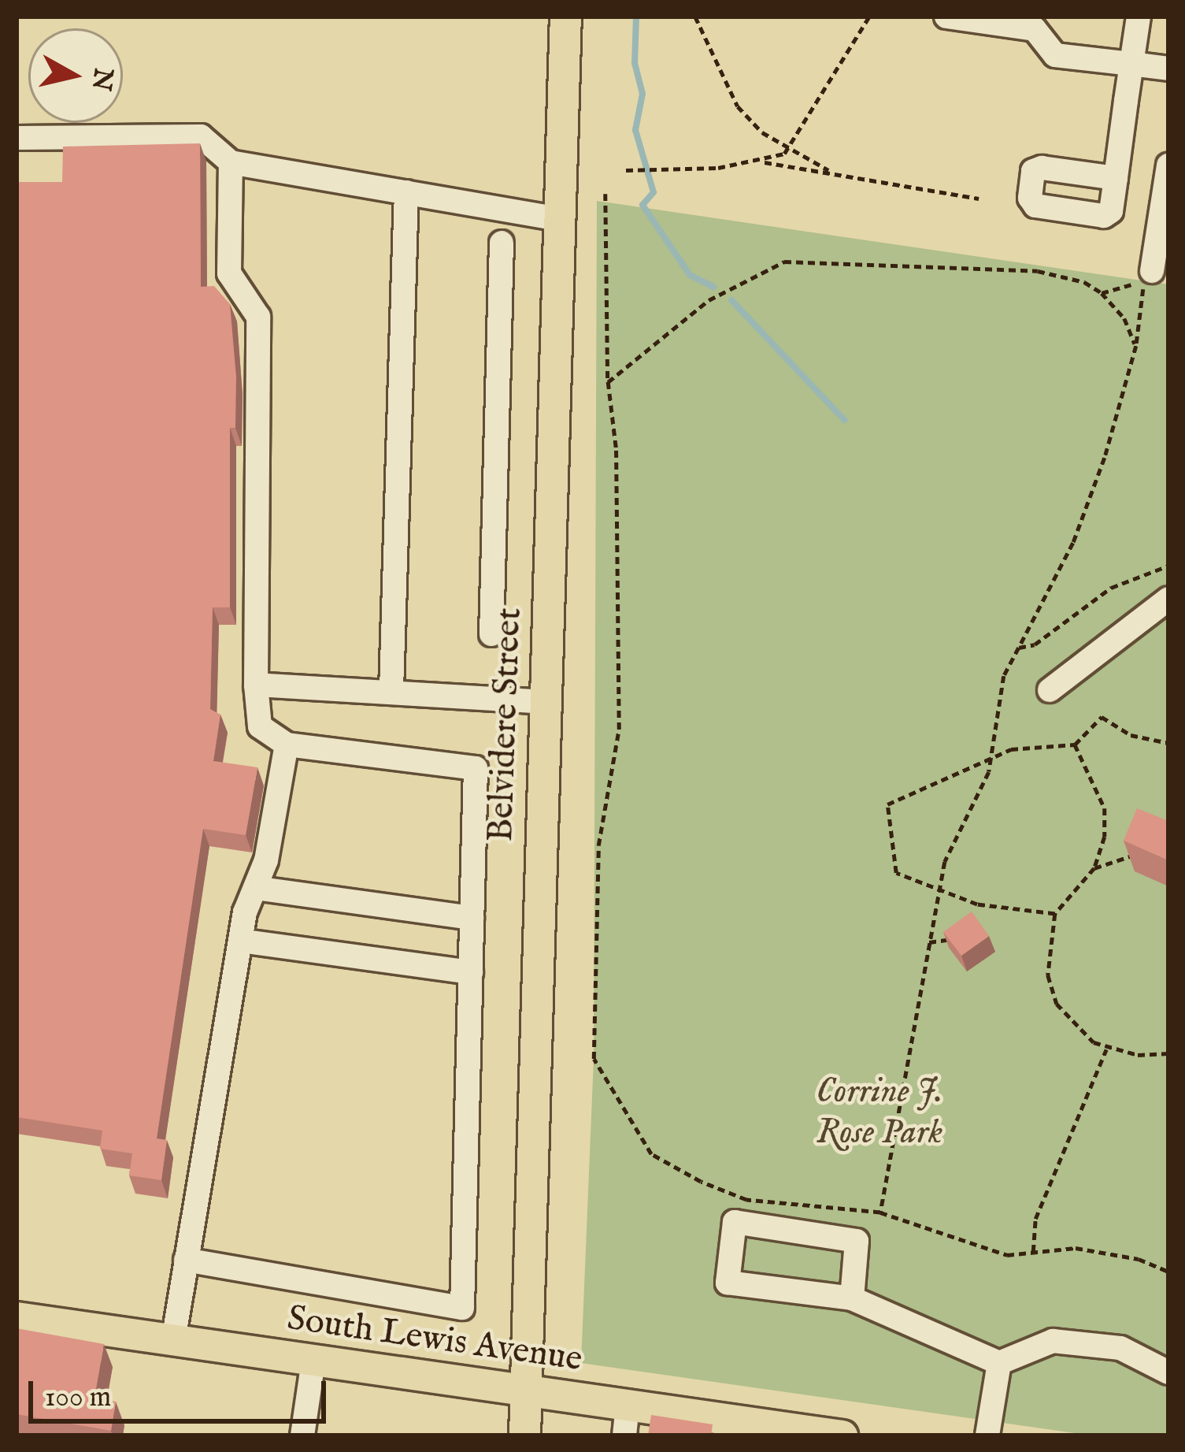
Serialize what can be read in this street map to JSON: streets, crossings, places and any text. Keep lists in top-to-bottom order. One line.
{"streets":{"main road":["Belvidere Street","South Lewis Avenue"]},"crossings":[["Belvidere Street","South Lewis Avenue"]],"parks":["Corrine J. Rose Park"],"scale_bar":"100 m","north":"right"}
